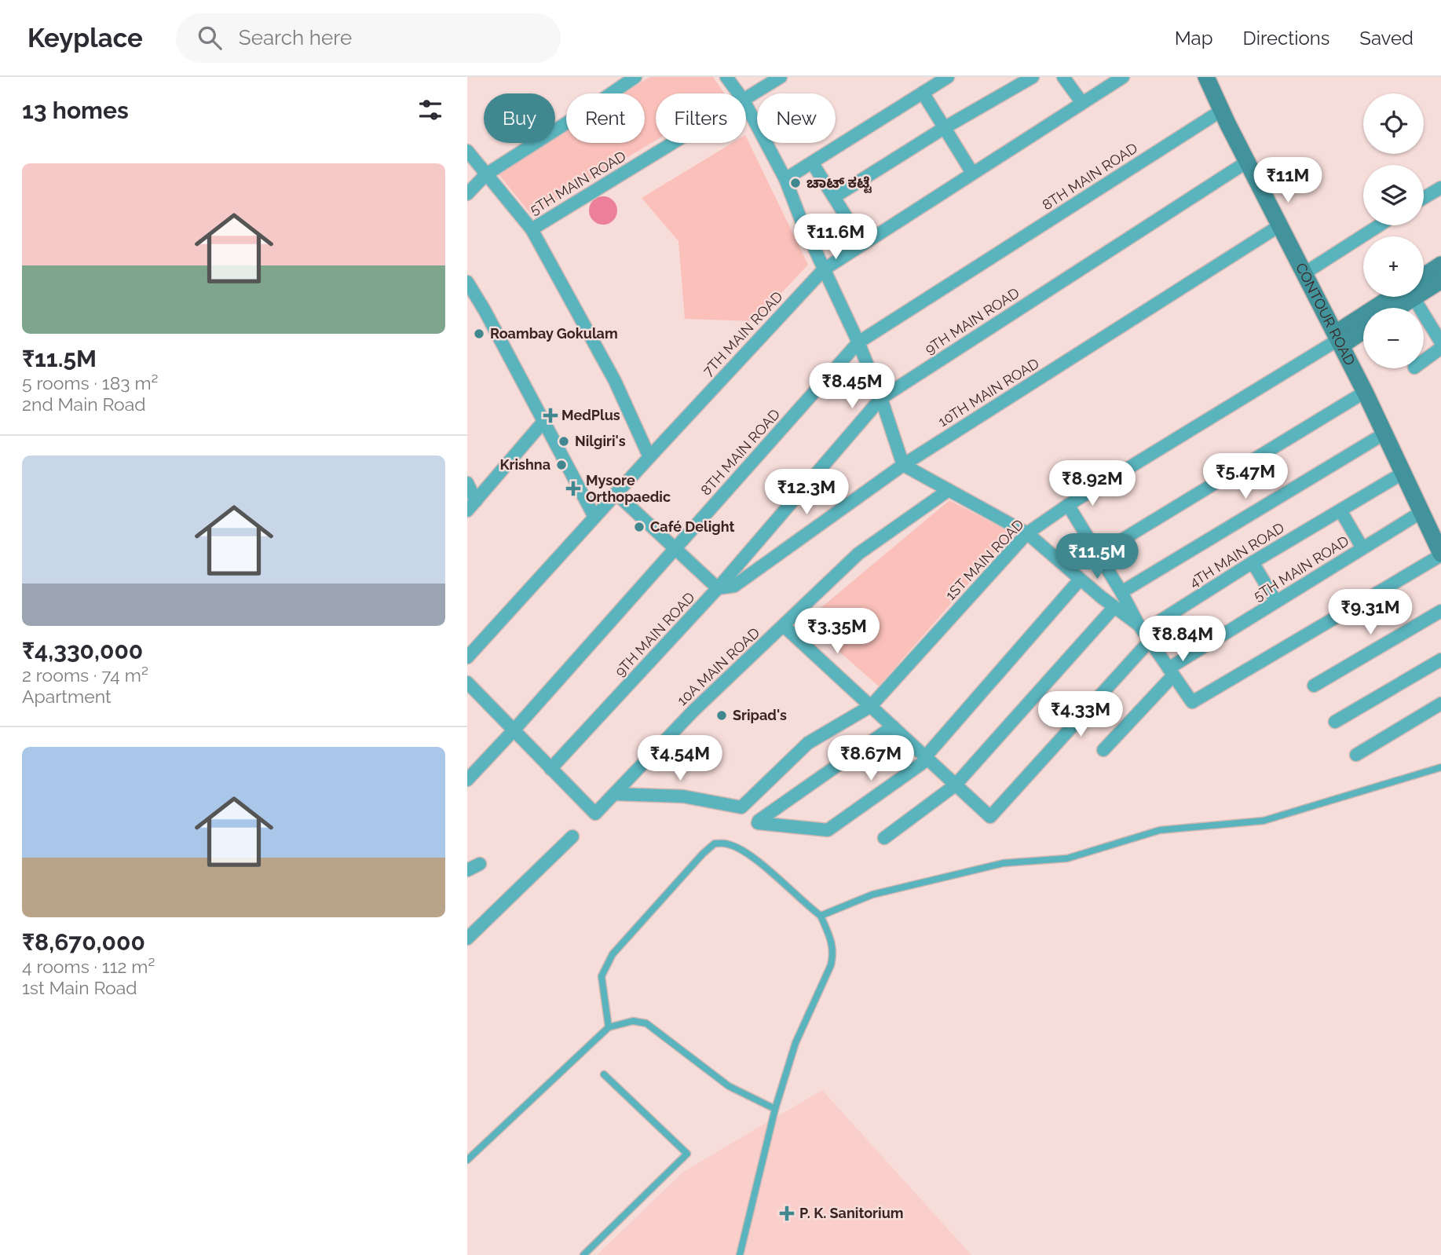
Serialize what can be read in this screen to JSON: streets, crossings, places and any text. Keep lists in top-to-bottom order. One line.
{"streets":{"main road":["CONTOUR ROAD"],"street":["8TH MAIN ROAD","5TH MAIN ROAD","9TH MAIN ROAD","7TH MAIN ROAD","10TH MAIN ROAD","4TH MAIN ROAD","1ST MAIN ROAD","10A MAIN ROAD"]},"crossings":[["8TH MAIN ROAD","CONTOUR ROAD"],["5TH MAIN ROAD","CONTOUR ROAD"],["CONTOUR ROAD","9TH MAIN ROAD"],["CONTOUR ROAD","10TH MAIN ROAD"],["CONTOUR ROAD","4TH MAIN ROAD"],["CONTOUR ROAD","1ST MAIN ROAD"],["9TH MAIN ROAD","10TH MAIN ROAD"],["9TH MAIN ROAD","10A MAIN ROAD"],["1ST MAIN ROAD","10A MAIN ROAD"]],"places":{"other":["ಚಾಟ್ ಕಟ್ಟೆ","Roambay Gokulam","Nilgiri's","Krishna","Café Delight","Sripad's"],"health":["MedPlus","Mysore Orthopaedic","P. K. Sanitorium"]},"page":{"header":"Keyplace","search":"Search here","nav":["Map","Directions","Saved"],"heading":"13 homes","map_buttons":["+","−"],"chip":["Buy","Rent","Filters","New"],"list":[{"name":"₹11.5M","note":"5 rooms · 183 m² · 2nd Main Road"},{"name":"₹4,330,000","note":"2 rooms · 74 m² · Apartment"},{"name":"₹8,670,000","note":"4 rooms · 112 m² · 1st Main Road"}],"price":["₹11M","₹11.6M","₹8.45M","₹5.47M","₹8.92M","₹12.3M","₹11.5M","₹9.31M","₹3.35M","₹8.84M","₹4.33M","₹4.54M","₹8.67M"]}}
